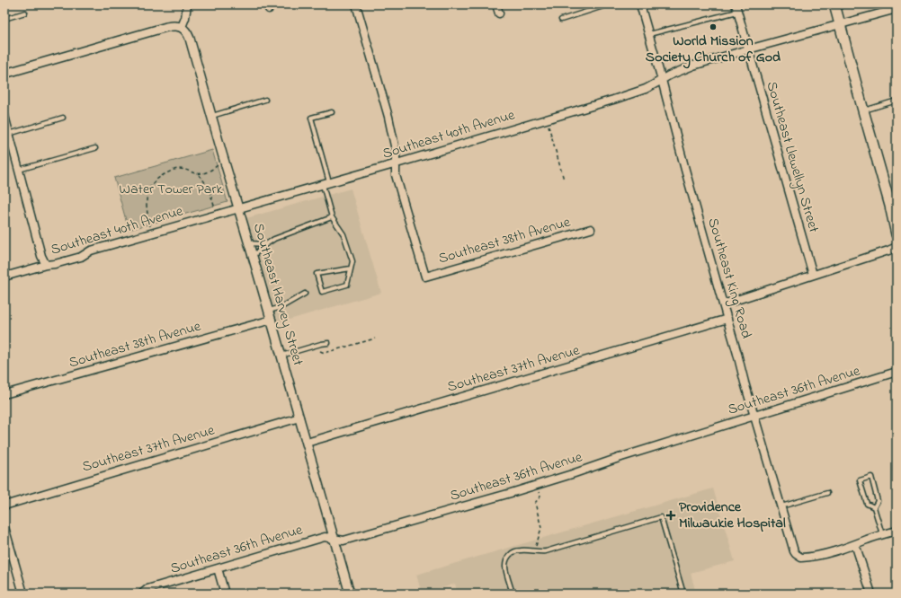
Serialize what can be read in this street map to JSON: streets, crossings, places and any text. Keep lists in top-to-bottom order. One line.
{"streets":{"street":["Southeast 40th Avenue","Southeast Llewellyn Street","Southeast 38th Avenue","Southeast King Road","Southeast Harvey Street","Southeast 37th Avenue","Southeast 36th Avenue"]},"crossings":[["Southeast 40th Avenue","Southeast Llewellyn Street"],["Southeast 40th Avenue","Southeast 38th Avenue"],["Southeast 40th Avenue","Southeast King Road"],["Southeast 40th Avenue","Southeast Harvey Street"],["Southeast 38th Avenue","Southeast Harvey Street"],["Southeast King Road","Southeast 37th Avenue"],["Southeast King Road","Southeast 36th Avenue"],["Southeast Harvey Street","Southeast 37th Avenue"],["Southeast Harvey Street","Southeast 36th Avenue"]],"parks":["Water Tower Park"],"places":{"other":["World Mission Society Church of God"],"health":["Providence Milwaukie Hospital"]}}
